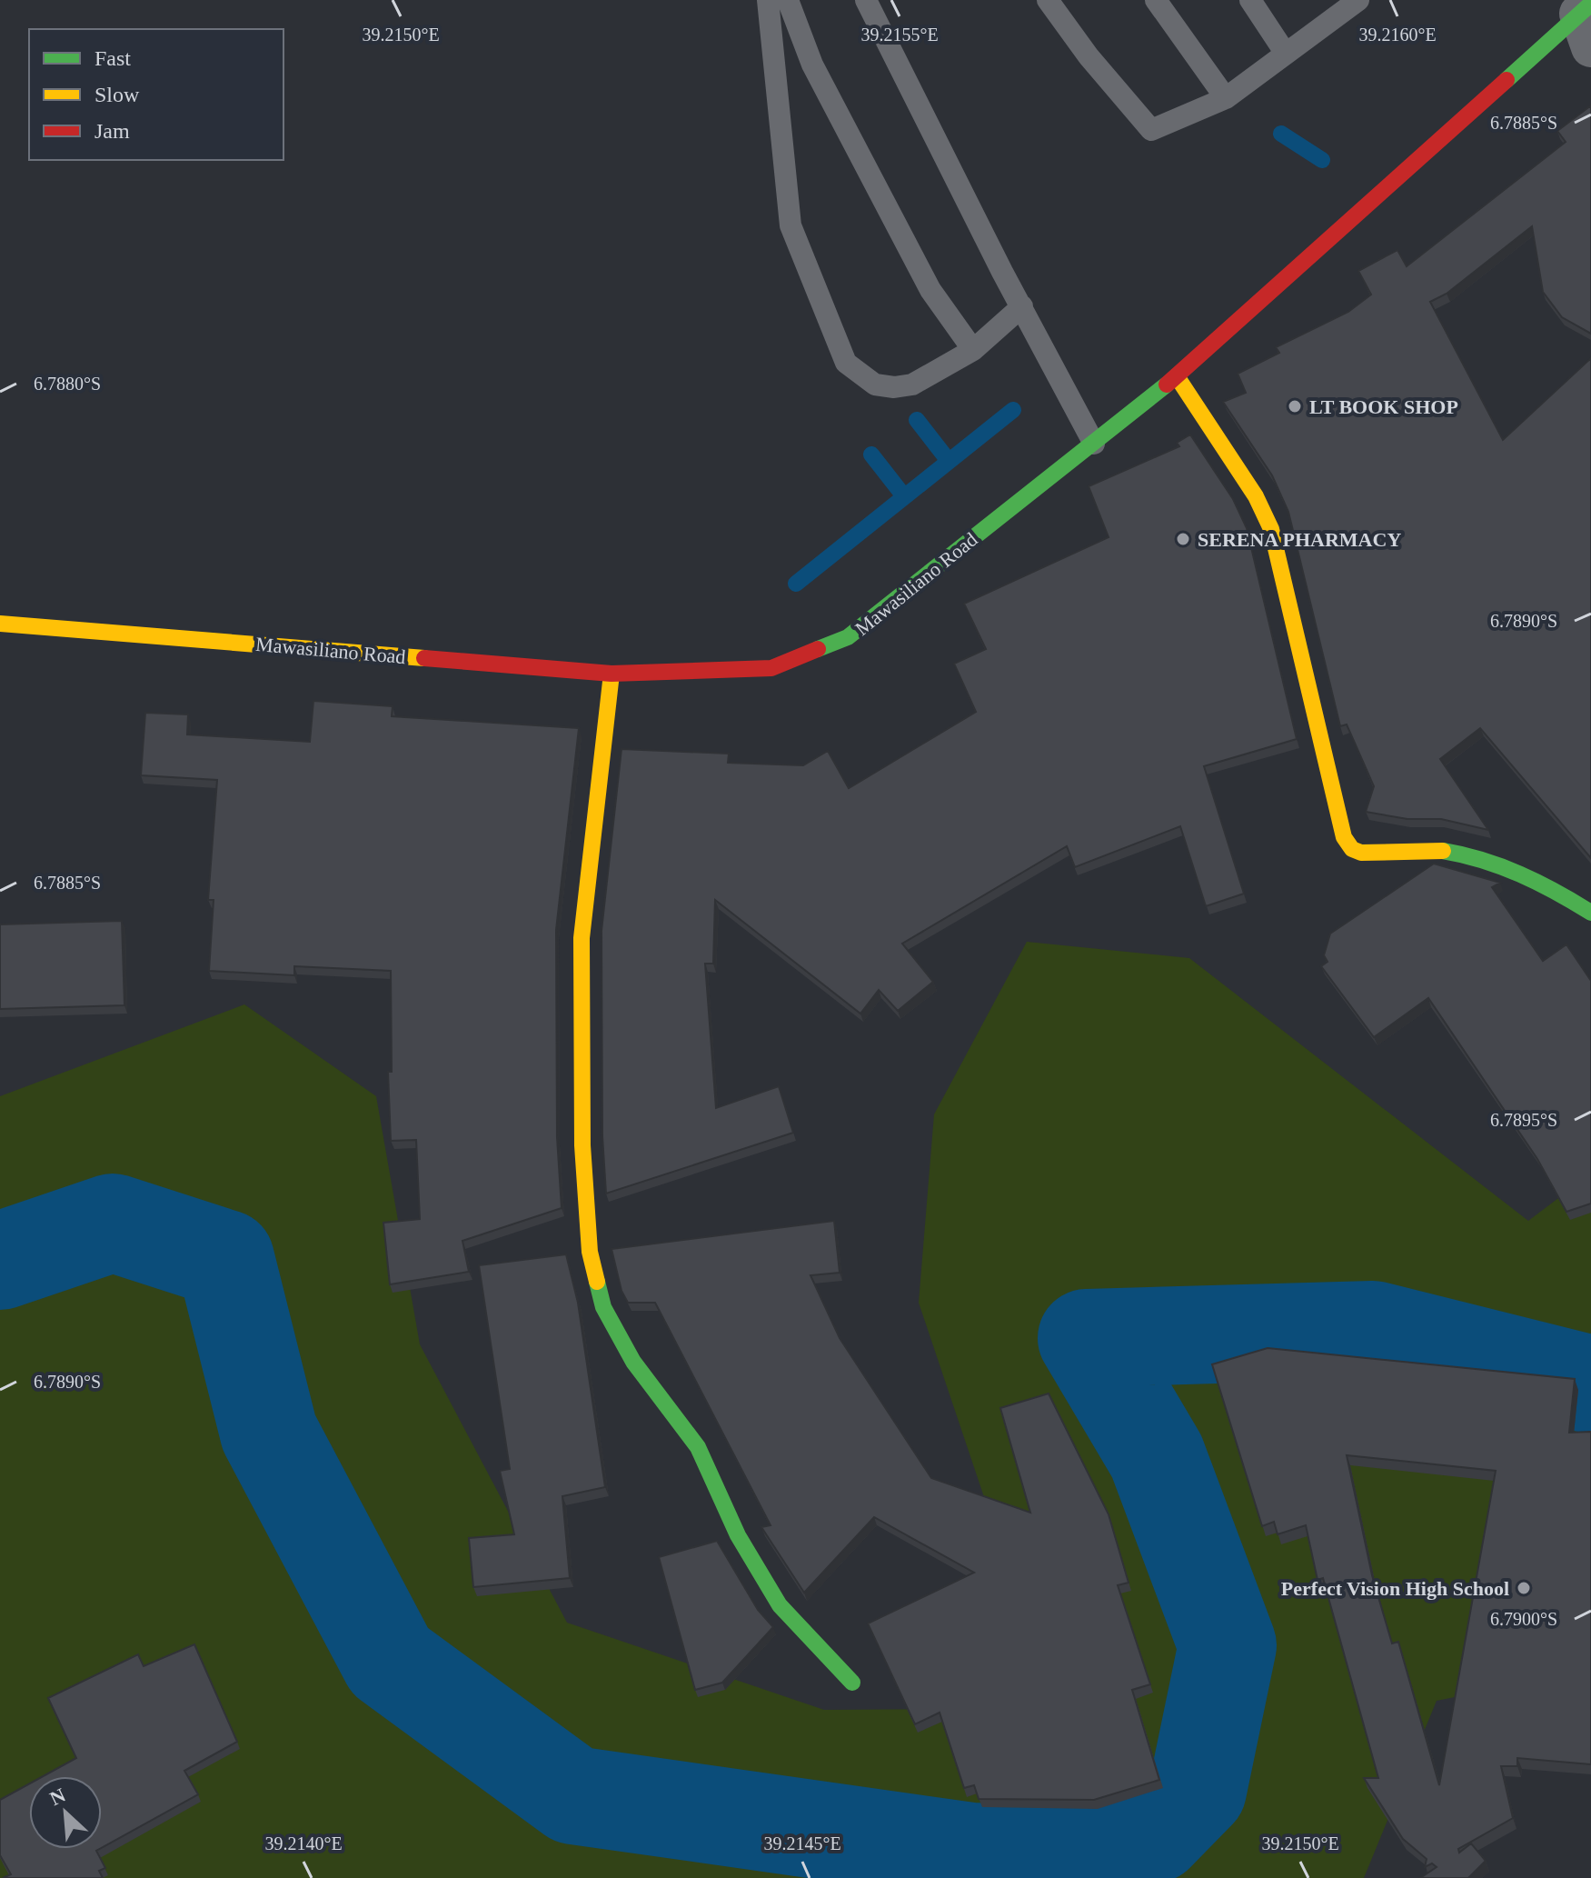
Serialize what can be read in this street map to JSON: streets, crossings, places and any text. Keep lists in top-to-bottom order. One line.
{"streets":{"street":["Mawasiliano Road"]},"places":["LT BOOK SHOP","SERENA PHARMACY","Perfect Vision High School"],"legend":["Fast","Slow","Jam"],"north":"top left","coordinates":["39.2150°E","39.2155°E","39.2160°E","6.7885°S","6.7880°S","6.7890°S","6.7895°S","6.7900°S","39.2140°E","39.2145°E"]}
